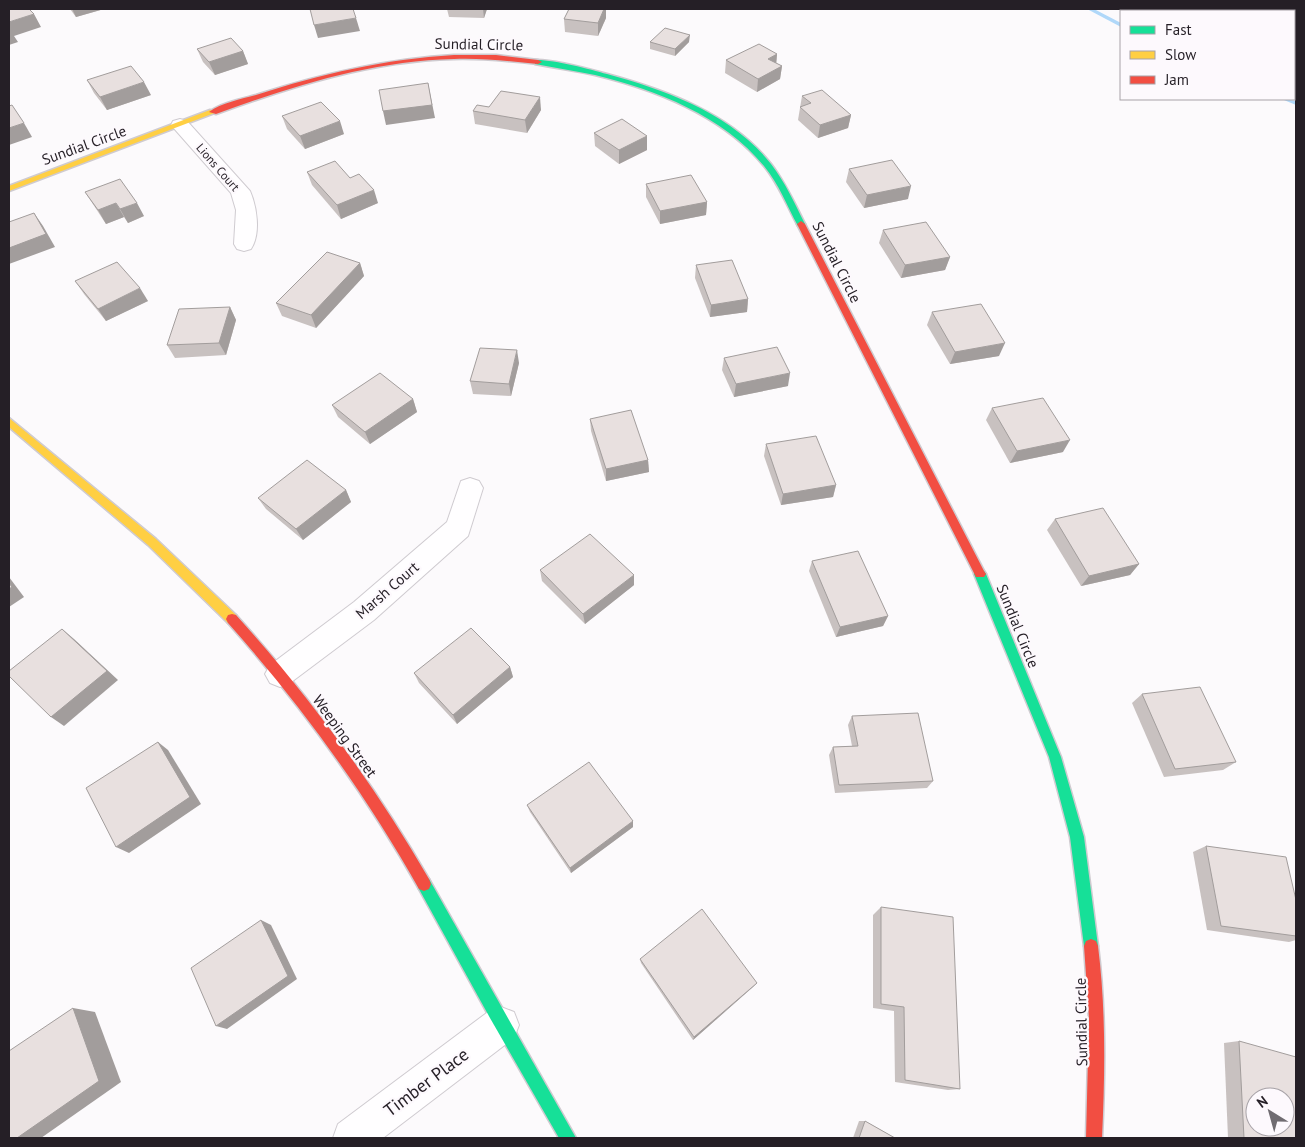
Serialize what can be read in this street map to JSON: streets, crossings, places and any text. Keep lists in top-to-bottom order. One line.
{"streets":{"street":["Sundial Circle","Lions Court","Marsh Court","Weeping Street","Timber Place"]},"crossings":[["Sundial Circle","Lions Court"],["Marsh Court","Weeping Street"],["Weeping Street","Timber Place"]],"legend":["Fast","Slow","Jam"],"north":"top left"}
